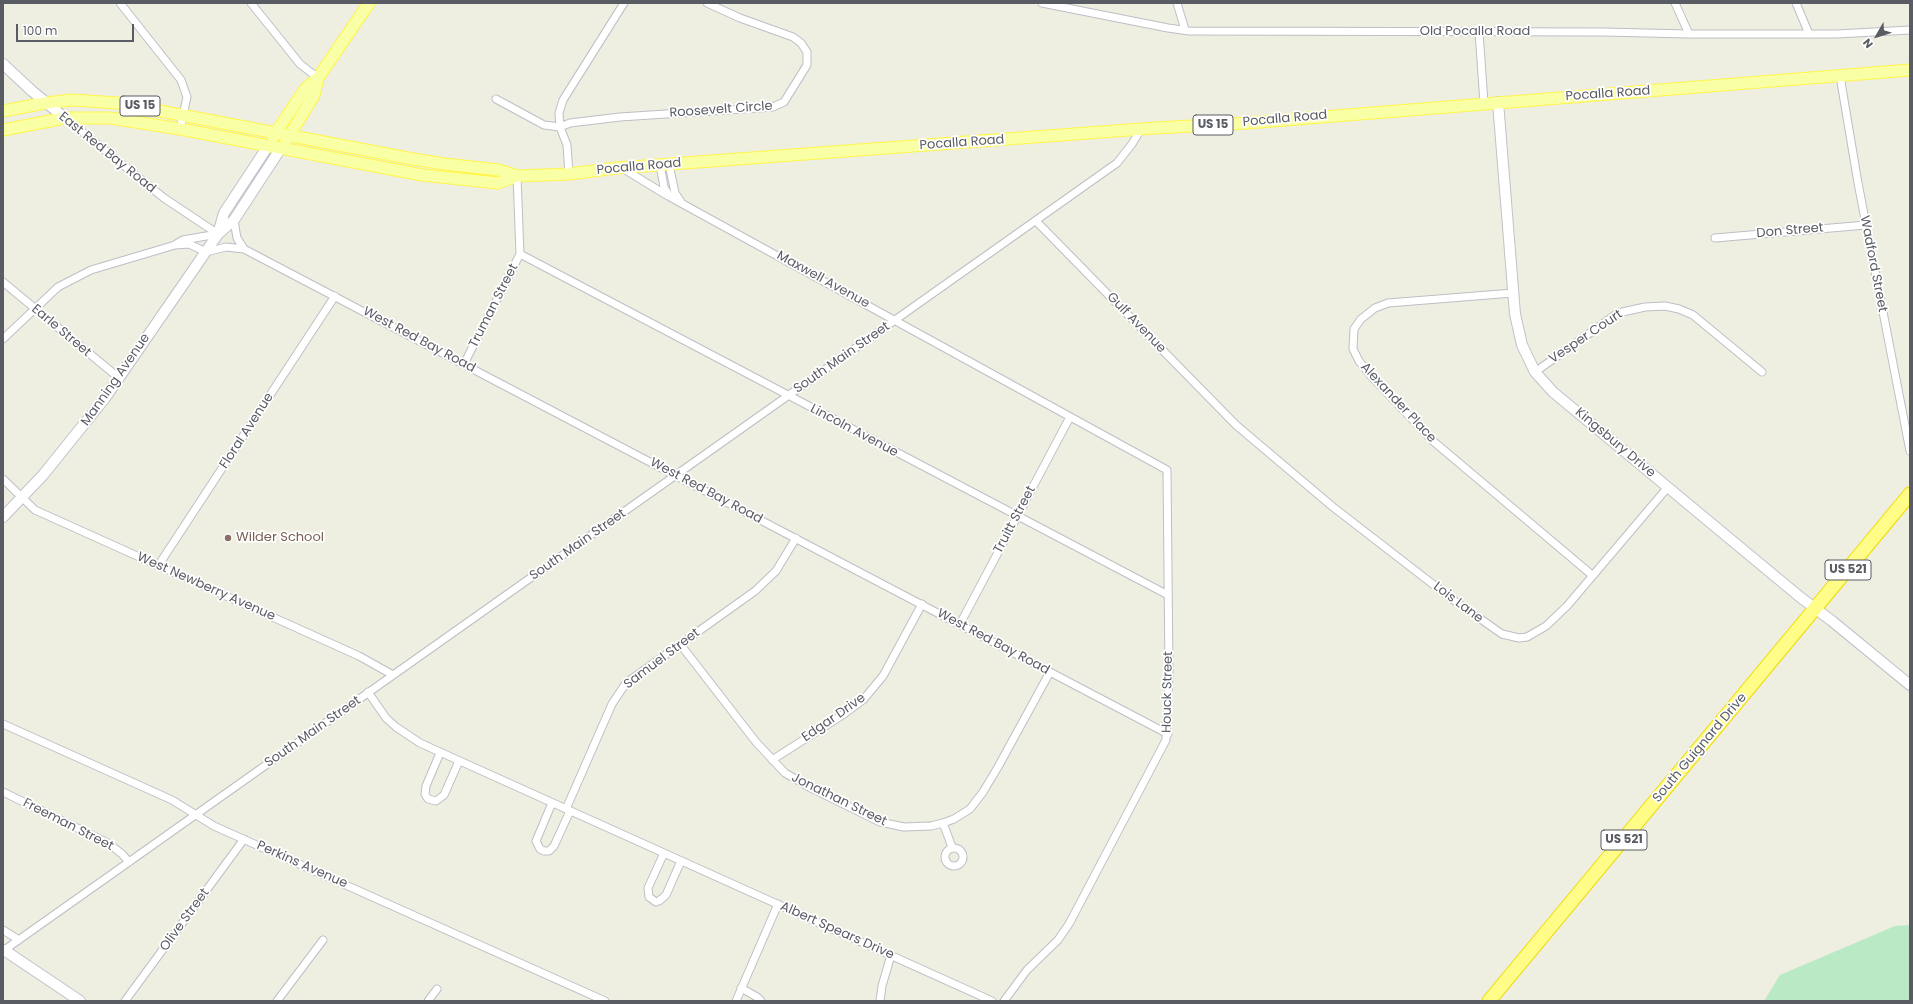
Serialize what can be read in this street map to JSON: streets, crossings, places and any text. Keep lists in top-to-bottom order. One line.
{"streets":{"highway":["US 521","South Guignard Drive"],"main road":["Pocalla Road","US 15","Manning Avenue"],"street":["Old Pocalla Road","Roosevelt Circle","East Red Bay Road","Don Street","Wadford Street","Maxwell Avenue","Truman Street","Gulf Avenue","Earle Street","Vesper Court","West Red Bay Road","South Main Street","Alexander Place","Floral Avenue","Lincoln Avenue","Kingsbury Drive","Truitt Street","West Newberry Avenue","Lois Lane","Samuel Street","Houck Street","Edgar Drive","Jonathan Street","Freeman Street","Perkins Avenue","Olive Street","Albert Spears Drive"]},"crossings":[["Pocalla Road","US 15"],["Pocalla Road","Wadford Street"],["Pocalla Road","Maxwell Avenue"],["Pocalla Road","Truman Street"],["Pocalla Road","South Main Street"],["Pocalla Road","Manning Avenue"],["Pocalla Road","Kingsbury Drive"],["US 15","East Red Bay Road"],["US 15","Manning Avenue"],["East Red Bay Road","Manning Avenue"],["Don Street","Wadford Street"],["Maxwell Avenue","South Main Street"],["Maxwell Avenue","Truitt Street"],["Maxwell Avenue","Houck Street"],["Truman Street","West Red Bay Road"],["Truman Street","Lincoln Avenue"],["Gulf Avenue","South Main Street"],["Gulf Avenue","Lois Lane"],["Earle Street","Manning Avenue"],["Vesper Court","Kingsbury Drive"],["West Red Bay Road","South Main Street"],["West Red Bay Road","Manning Avenue"],["West Red Bay Road","Floral Avenue"],["West Red Bay Road","Truitt Street"],["West Red Bay Road","Samuel Street"],["West Red Bay Road","Houck Street"],["West Red Bay Road","Edgar Drive"],["West Red Bay Road","Jonathan Street"],["South Main Street","Lincoln Avenue"],["South Main Street","West Newberry Avenue"],["South Main Street","Freeman Street"],["South Main Street","Perkins Avenue"],["South Main Street","Albert Spears Drive"],["Manning Avenue","West Newberry Avenue"],["Alexander Place","Kingsbury Drive"],["Alexander Place","Lois Lane"],["Floral Avenue","West Newberry Avenue"],["Lincoln Avenue","Truitt Street"],["Lincoln Avenue","Houck Street"],["Kingsbury Drive","Lois Lane"],["Kingsbury Drive","South Guignard Drive"],["Truitt Street","Houck Street"],["Samuel Street","Jonathan Street"],["Samuel Street","Albert Spears Drive"],["Edgar Drive","Jonathan Street"],["Perkins Avenue","Olive Street"]],"places":["Wilder School"],"scale_bar":"100 m","north":"bottom left"}
